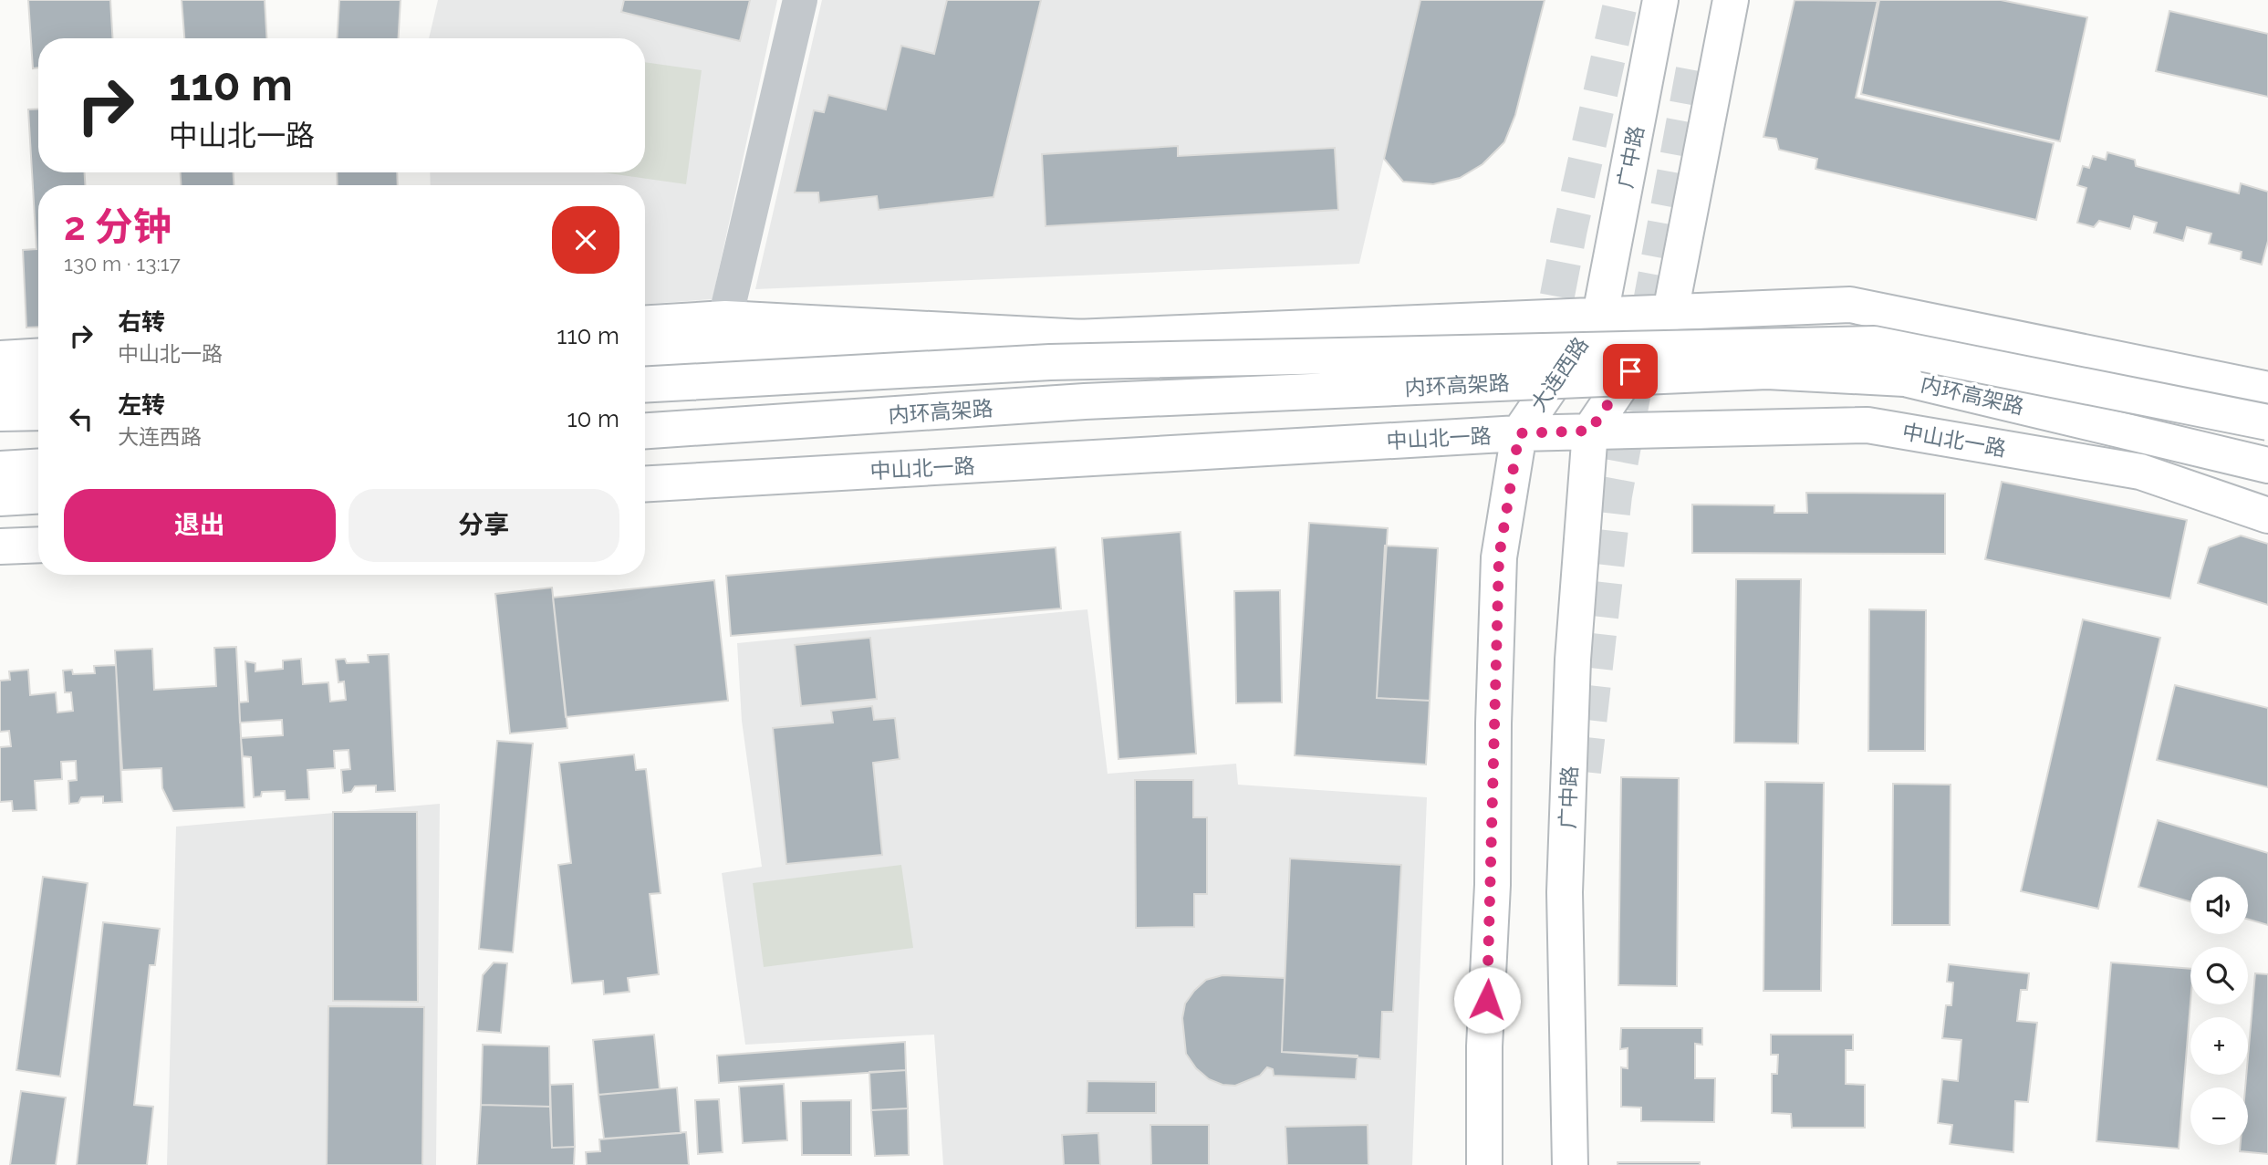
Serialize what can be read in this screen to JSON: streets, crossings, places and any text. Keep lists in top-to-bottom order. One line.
{"streets":{"main road":["广中路","大连西路","内环高架路","中山北一路"]},"crossings":[["广中路","大连西路"],["广中路","中山北一路"],["大连西路","中山北一路"]],"page":{"turn":["110 m","中山北一路"],"heading":["2 分钟","130 m · 13:17"],"list":[{"name":"右转","note":"中山北一路","value":"110 m"},{"name":"左转","note":"大连西路","value":"10 m"}],"buttons":["退出","分享"],"map_buttons":["+","−"]}}
